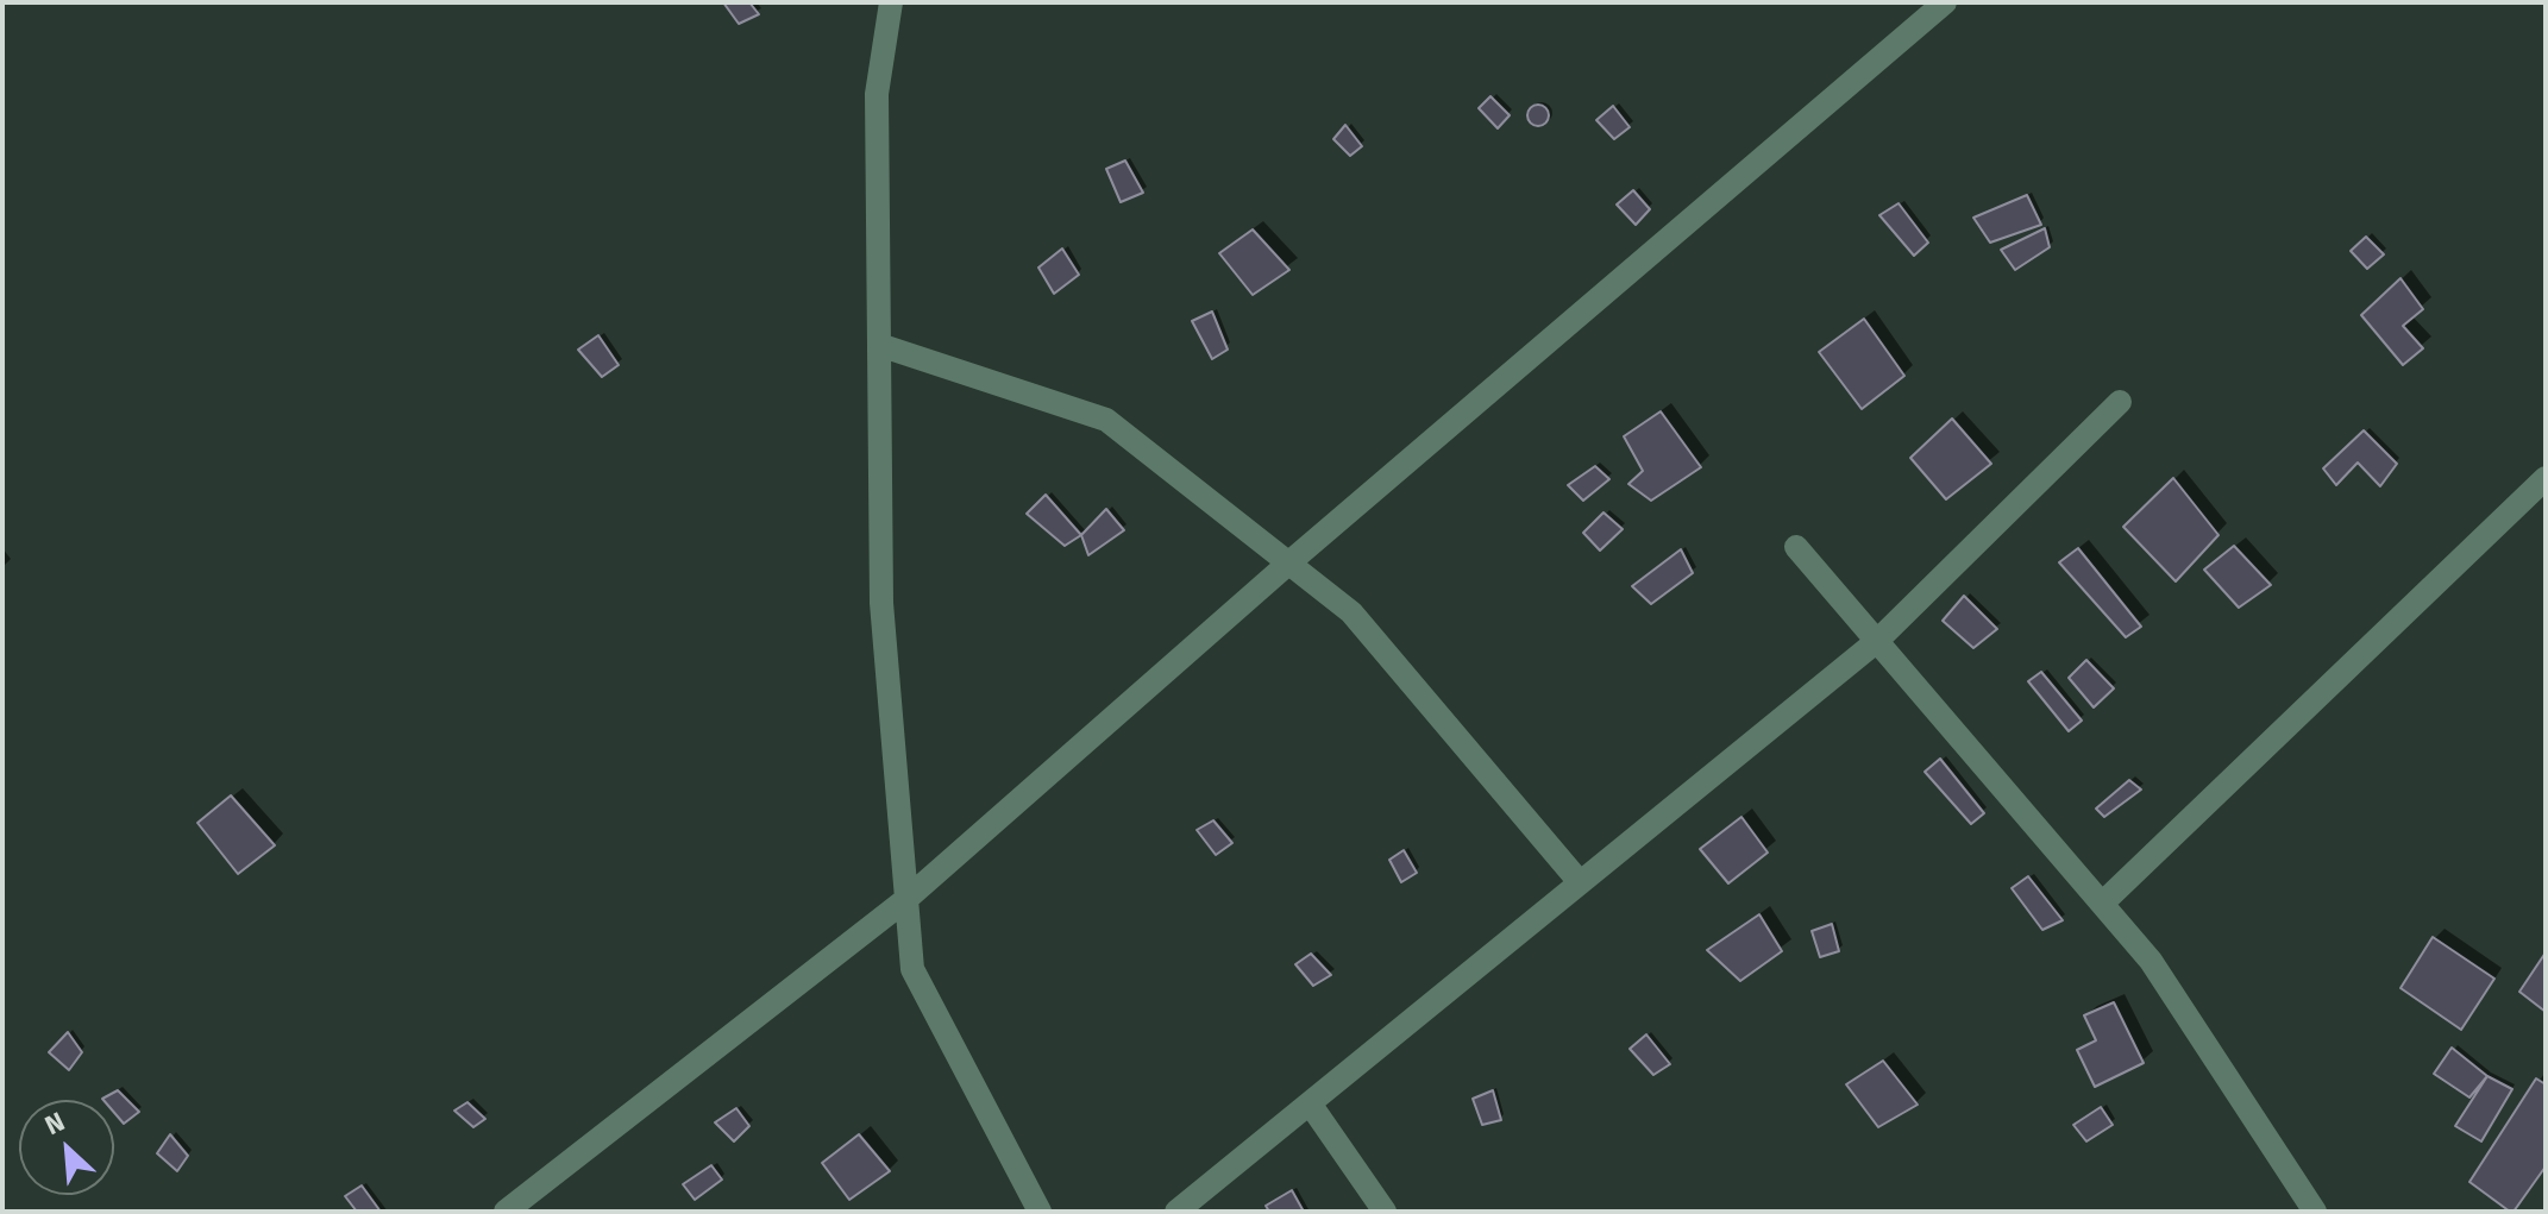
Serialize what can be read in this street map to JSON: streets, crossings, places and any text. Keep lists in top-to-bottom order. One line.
{"north":"top left"}
